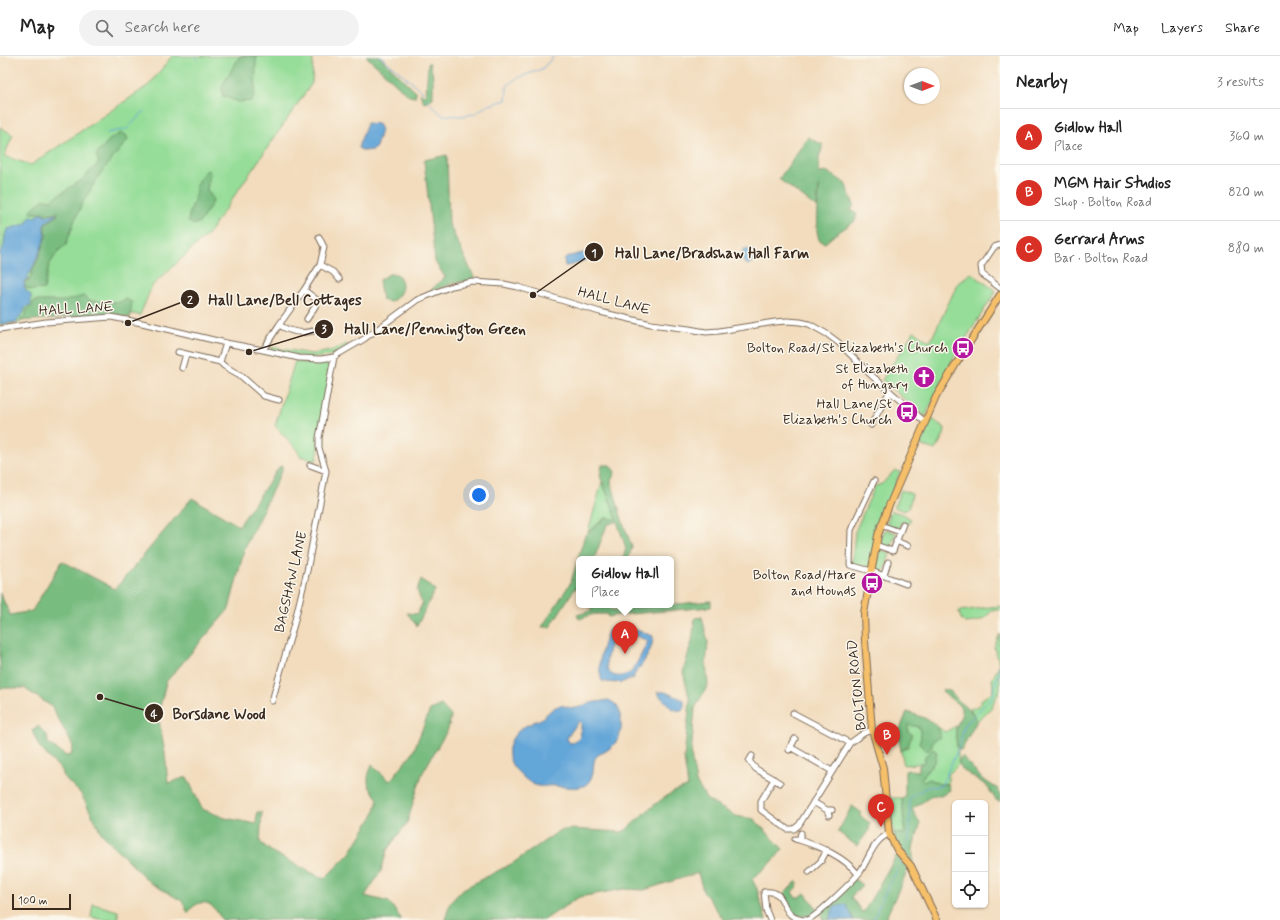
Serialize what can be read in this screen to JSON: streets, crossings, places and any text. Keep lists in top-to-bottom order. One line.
{"streets":{"main road":["BOLTON ROAD"],"street":["HALL LANE","BAGSHAW LANE"]},"crossings":[["HALL LANE","BOLTON ROAD"]],"places":{"other":["Hall Lane/Bradshaw Hall Farm","Hall Lane/Bell Cottages","Hall Lane/Pennington Green","Borsdane Wood"],"bus stop":["Bolton Road/St Elizabeth's Church","Hall Lane/St Elizabeth's Church","Bolton Road/Hare and Hounds"],"church":["St Elizabeth of Hungary"]},"scale_bar":"100 m","north":"right","page":{"header":"Map","search":"Search here","nav":["Map","Layers","Share"],"heading":["Nearby","3 results"],"list":[{"mark":"A","name":"Gidlow Hall","note":"Place","value":"360 m"},{"mark":"B","name":"MGM Hair Studios","note":"Shop · Bolton Road","value":"820 m"},{"mark":"C","name":"Gerrard Arms","note":"Bar · Bolton Road","value":"880 m"}],"popup":["Gidlow Hall","Place"],"pins":["A","B","C"],"map_buttons":["+","−"],"scale":"100 m"}}
